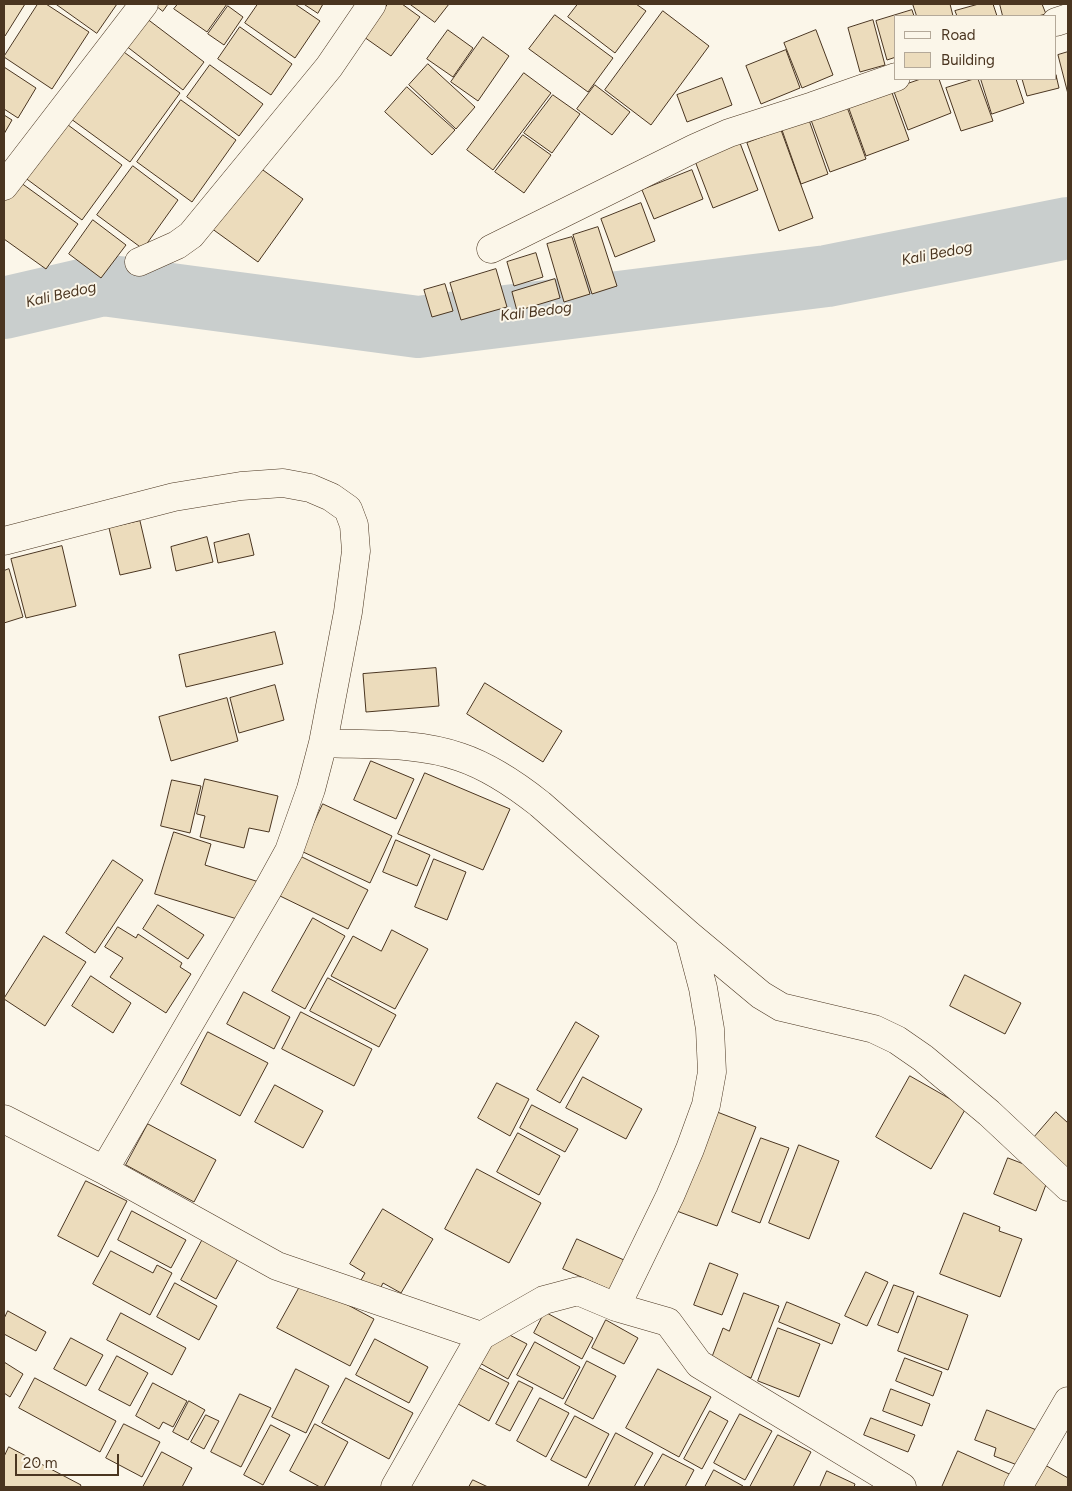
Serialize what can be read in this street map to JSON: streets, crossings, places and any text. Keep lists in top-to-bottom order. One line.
{"water":["Kali Bedog"],"legend":["Road","Building"],"scale_bar":"20 m"}
